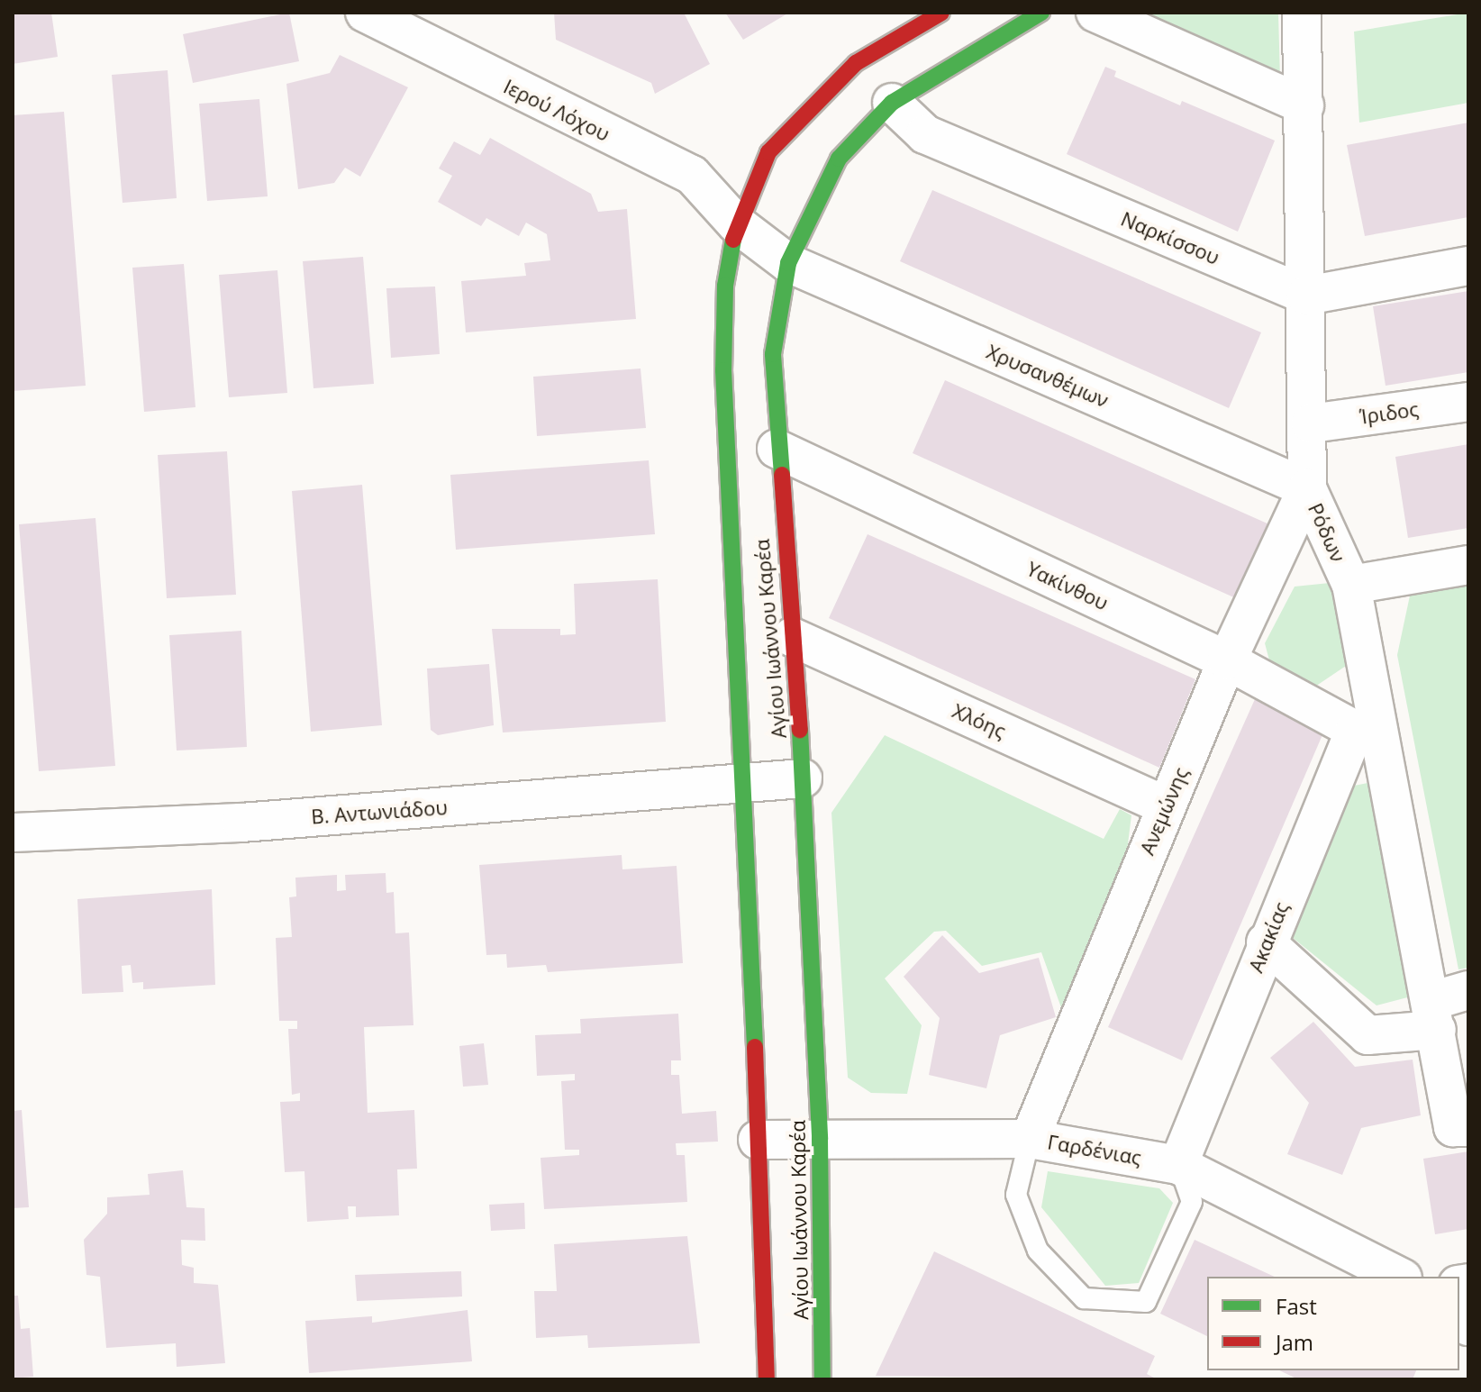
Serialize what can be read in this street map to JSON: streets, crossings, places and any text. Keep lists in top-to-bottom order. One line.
{"streets":{"street":["Ιερού Λόχου","Ναρκίσσου","Χρυσανθέμων","Ίριδος","Ρόδων","Υακίνθου","Αγίου Ιωάννου Καρέα","Χλόης","Ανεμώνης","Β. Αντωνιάδου","Ακακίας","Γαρδένιας"]},"crossings":[["Ιερού Λόχου","Χρυσανθέμων"],["Ιερού Λόχου","Αγίου Ιωάννου Καρέα"],["Ναρκίσσου","Ρόδων"],["Ναρκίσσου","Αγίου Ιωάννου Καρέα"],["Χρυσανθέμων","Ρόδων"],["Χρυσανθέμων","Αγίου Ιωάννου Καρέα"],["Χρυσανθέμων","Ανεμώνης"],["Ίριδος","Ρόδων"],["Ρόδων","Υακίνθου"],["Ρόδων","Ανεμώνης"],["Ρόδων","Ακακίας"],["Υακίνθου","Αγίου Ιωάννου Καρέα"],["Υακίνθου","Ανεμώνης"],["Υακίνθου","Ακακίας"],["Αγίου Ιωάννου Καρέα","Χλόης"],["Αγίου Ιωάννου Καρέα","Β. Αντωνιάδου"],["Αγίου Ιωάννου Καρέα","Γαρδένιας"],["Χλόης","Ανεμώνης"],["Ανεμώνης","Γαρδένιας"],["Ακακίας","Γαρδένιας"]],"legend":["Fast","Jam"]}
